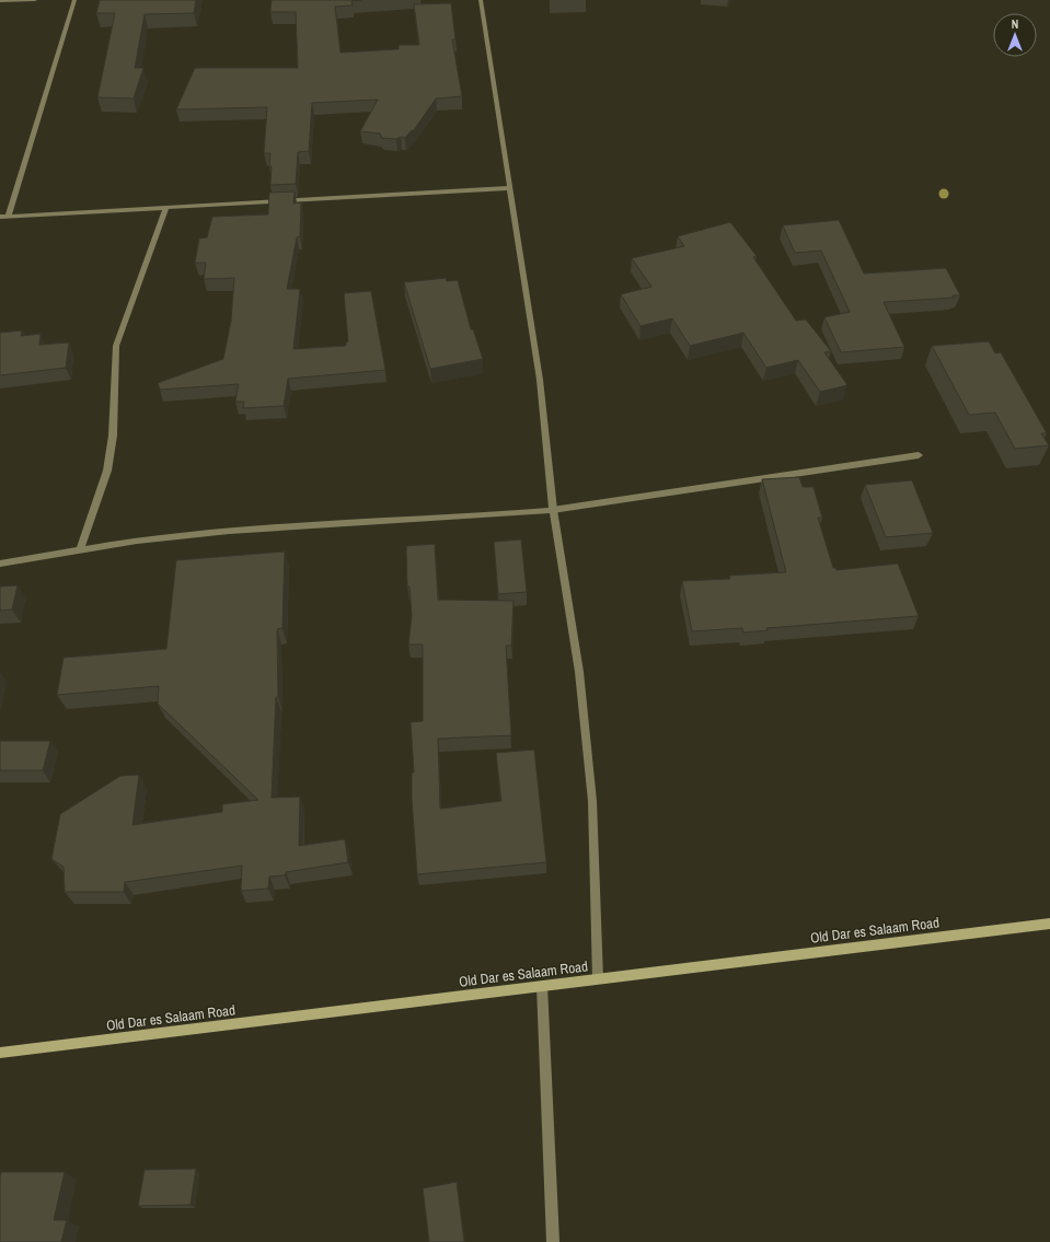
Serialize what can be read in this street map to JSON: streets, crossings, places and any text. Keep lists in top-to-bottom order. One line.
{"streets":{"main road":["Old Dar es Salaam Road"]},"north":"top"}
